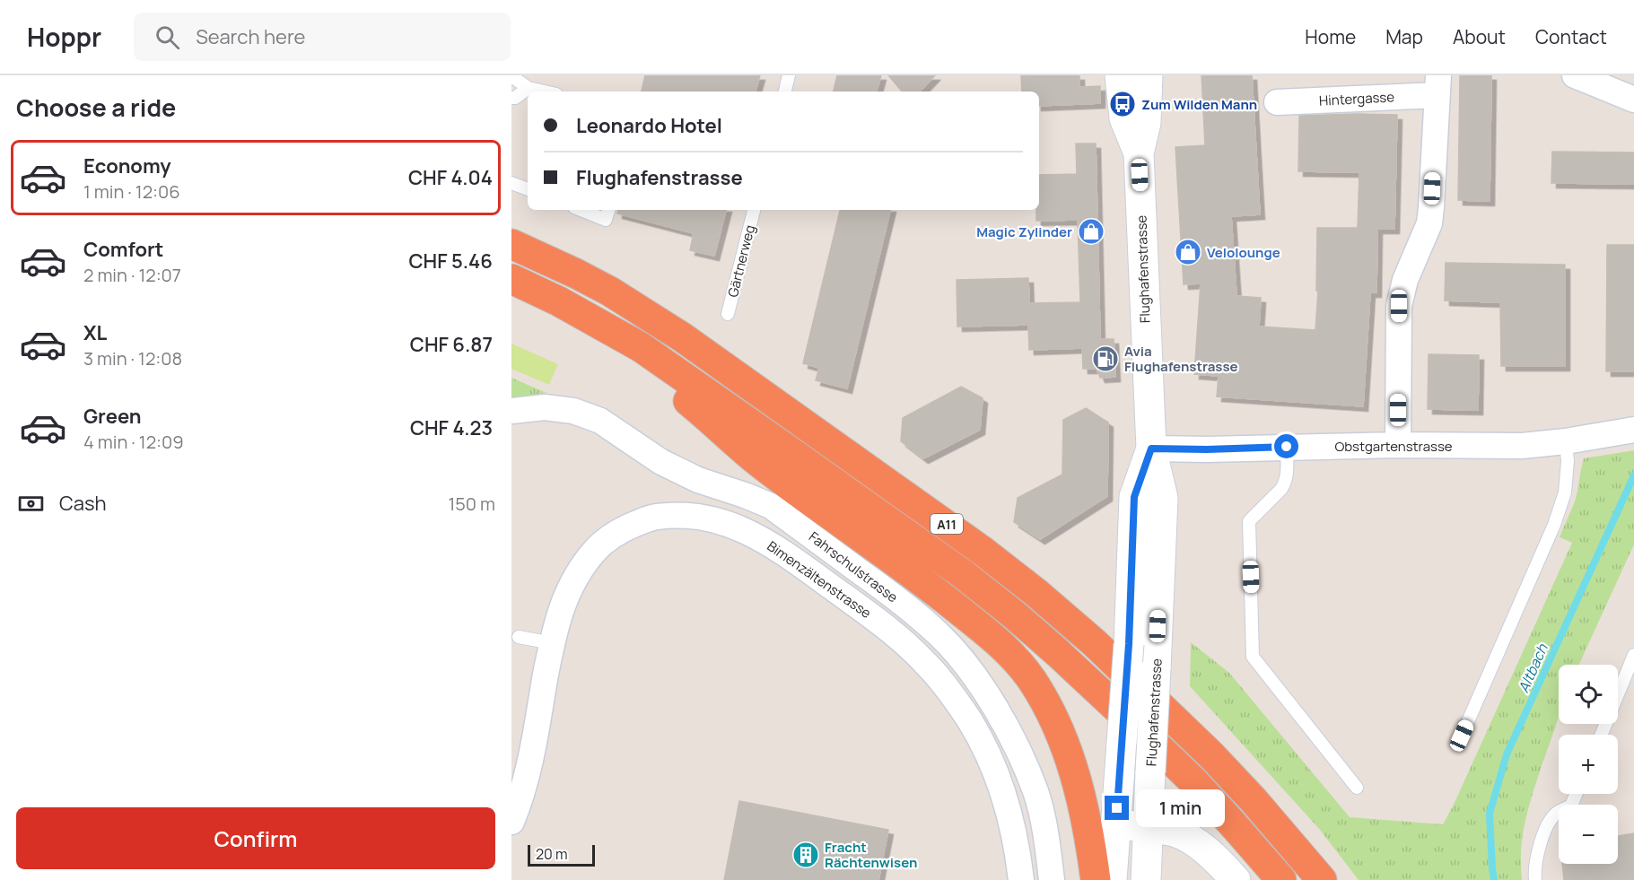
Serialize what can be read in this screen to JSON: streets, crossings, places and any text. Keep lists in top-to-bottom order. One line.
{"streets":{"highway":["A11"],"main road":["Flughafenstrasse"],"street":["Hintergasse","Obstgartenstrasse","Fahrschulstrasse","Bimenzältenstrasse"],"lane":["Gärtnerweg"]},"crossings":[["Flughafenstrasse","Obstgartenstrasse"]],"water":["Altbach"],"places":{"bus stop":["Zum Wilden Mann"],"shop":["Magic Zylinder","Velolounge"],"fuel station":["Avia Flughafenstrasse"],"building":["Fracht Rächtenwisen"]},"scale_bar":"20 m","page":{"header":"Hoppr","search":"Search here","nav":["Home","Map","About","Contact"],"heading":"Choose a ride","banner":["Leonardo Hotel","Flughafenstrasse"],"list":[{"name":"Economy","note":"1 min · 12:06","value":"CHF 4.04"},{"name":"Comfort","note":"2 min · 12:07","value":"CHF 5.46"},{"name":"XL","note":"3 min · 12:08","value":"CHF 6.87"},{"name":"Green","note":"4 min · 12:09","value":"CHF 4.23"}],"pay":["Cash","150 m"],"map_buttons":["+","−"],"bubble":"1 min","buttons":"Confirm","scale":"20 m"}}
